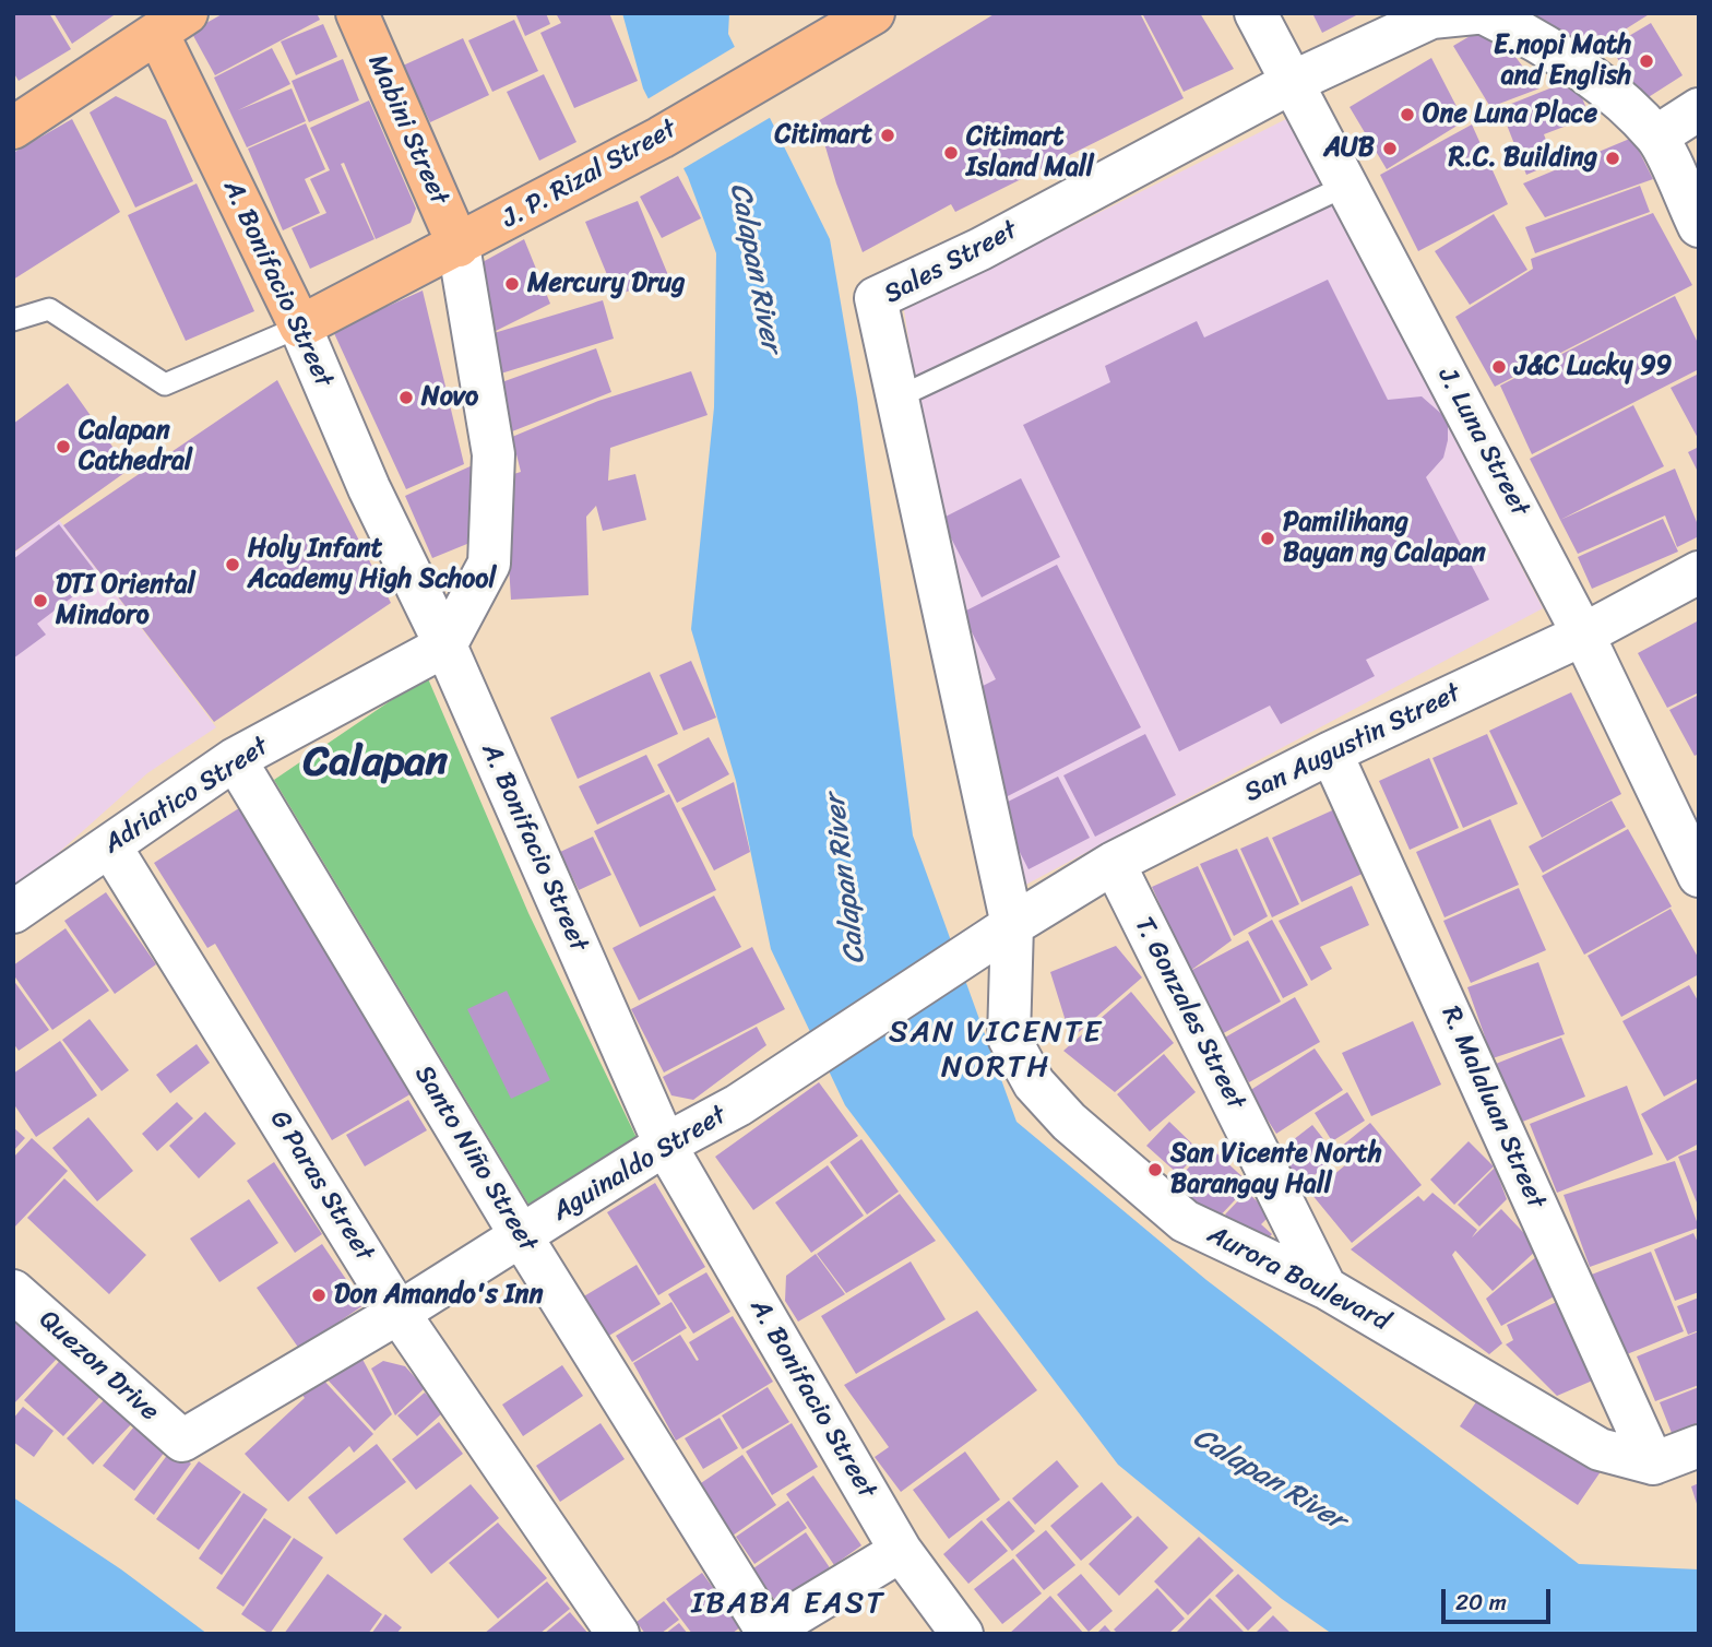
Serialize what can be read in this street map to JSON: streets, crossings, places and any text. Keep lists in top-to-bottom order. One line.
{"streets":{"highway":["Mabini Street","J. P. Rizal Street","A. Bonifacio Street"],"street":["Sales Street","J. Luna Street","San Augustin Street","Adriatico Street","T. Gonzales Street","R. Malaluan Street","Santo Niño Street","Aguinaldo Street","G Paras Street","Aurora Boulevard","Quezon Drive"]},"crossings":[["Mabini Street","J. P. Rizal Street"],["J. P. Rizal Street","A. Bonifacio Street"],["Sales Street","J. Luna Street"],["Sales Street","San Augustin Street"],["Sales Street","Aguinaldo Street"],["Sales Street","Aurora Boulevard"],["A. Bonifacio Street","Adriatico Street"],["A. Bonifacio Street","Aguinaldo Street"],["J. Luna Street","San Augustin Street"],["San Augustin Street","T. Gonzales Street"],["San Augustin Street","R. Malaluan Street"],["San Augustin Street","Aguinaldo Street"],["San Augustin Street","Aurora Boulevard"],["Adriatico Street","Santo Niño Street"],["Adriatico Street","G Paras Street"],["T. Gonzales Street","Aurora Boulevard"],["R. Malaluan Street","Aurora Boulevard"],["Santo Niño Street","Aguinaldo Street"],["Aguinaldo Street","G Paras Street"],["Aguinaldo Street","Aurora Boulevard"],["Aguinaldo Street","Quezon Drive"]],"districts":["Calapan","SAN VICENTE NORTH","IBABA EAST"],"water":["Calapan River"],"places":["E.nopi Math and English","One Luna Place","Citimart","AUB","Citimart Island Mall","R.C. Building","Mercury Drug","J&C Lucky 99","Novo","Calapan Cathedral","Pamilihang Bayan ng Calapan","Holy Infant Academy High School","DTI Oriental Mindoro","San Vicente North Barangay Hall","Don Amando's Inn"],"scale_bar":"20 m"}
